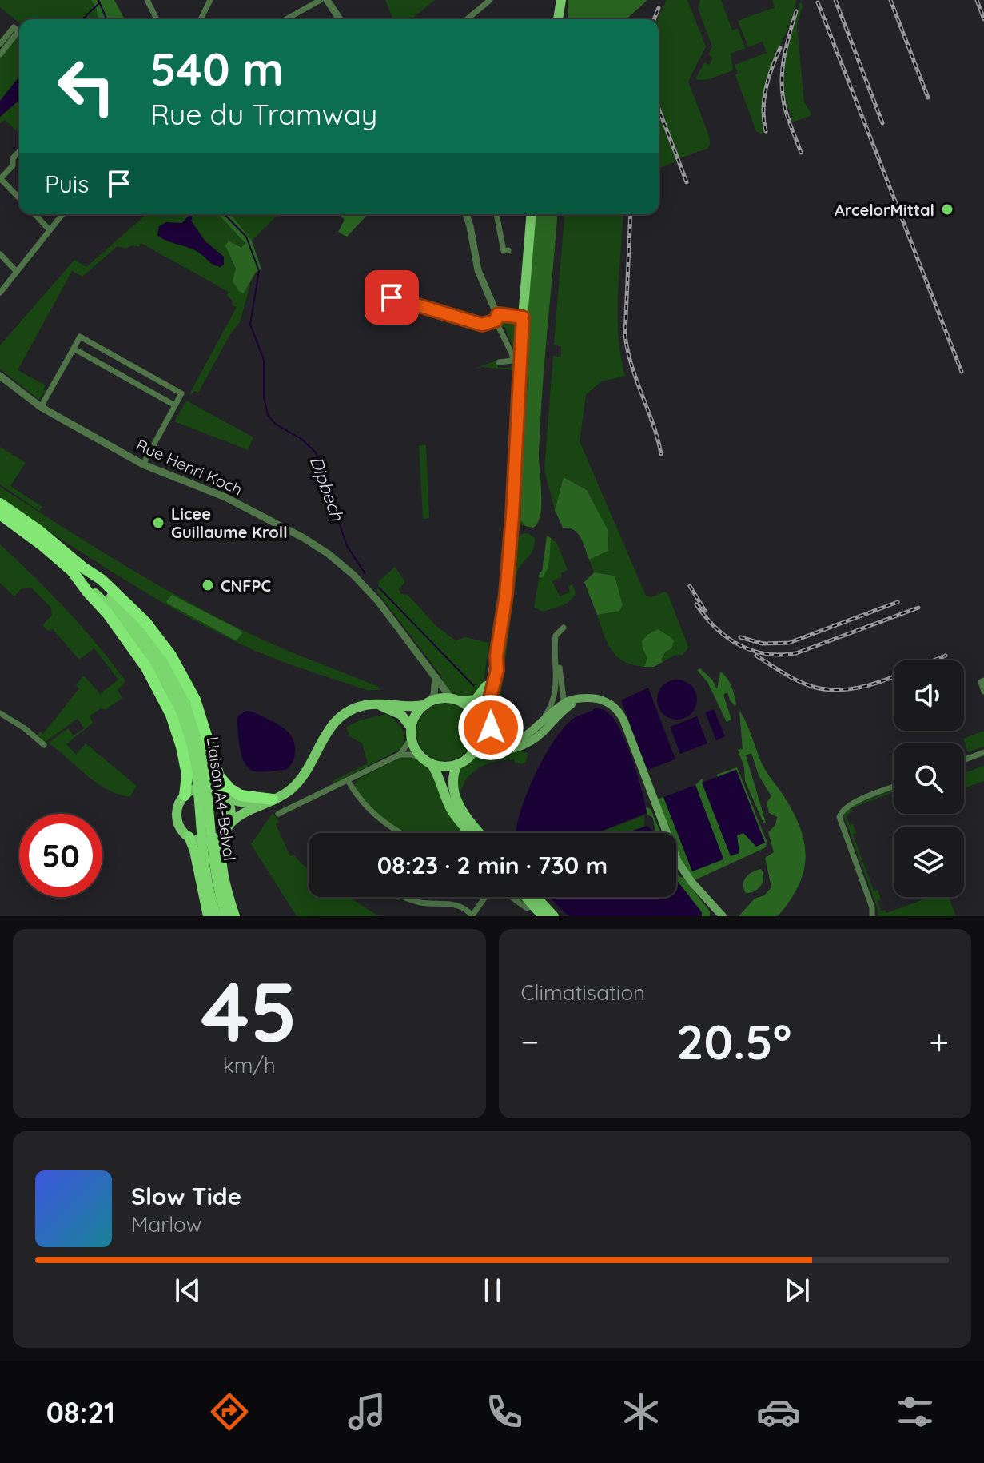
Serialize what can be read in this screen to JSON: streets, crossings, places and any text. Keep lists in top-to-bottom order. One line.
{"streets":{"highway":["Liaison A4-Belval"],"street":["Rue Henri Koch"]},"water":["Dipbech"],"places":["ArcelorMittal","Licee Guillaume Kroll","CNFPC"],"page":{"turn":["540 m","Rue du Tramway"],"then":"Puis","limit":"50","trip":"08:23 · 2 min · 730 m","tile":[["45","km/h"],"Climatisation"],"heat":["−","20.5°","+"],"song":["Slow Tide","Marlow"],"tabs":"08:21"}}
